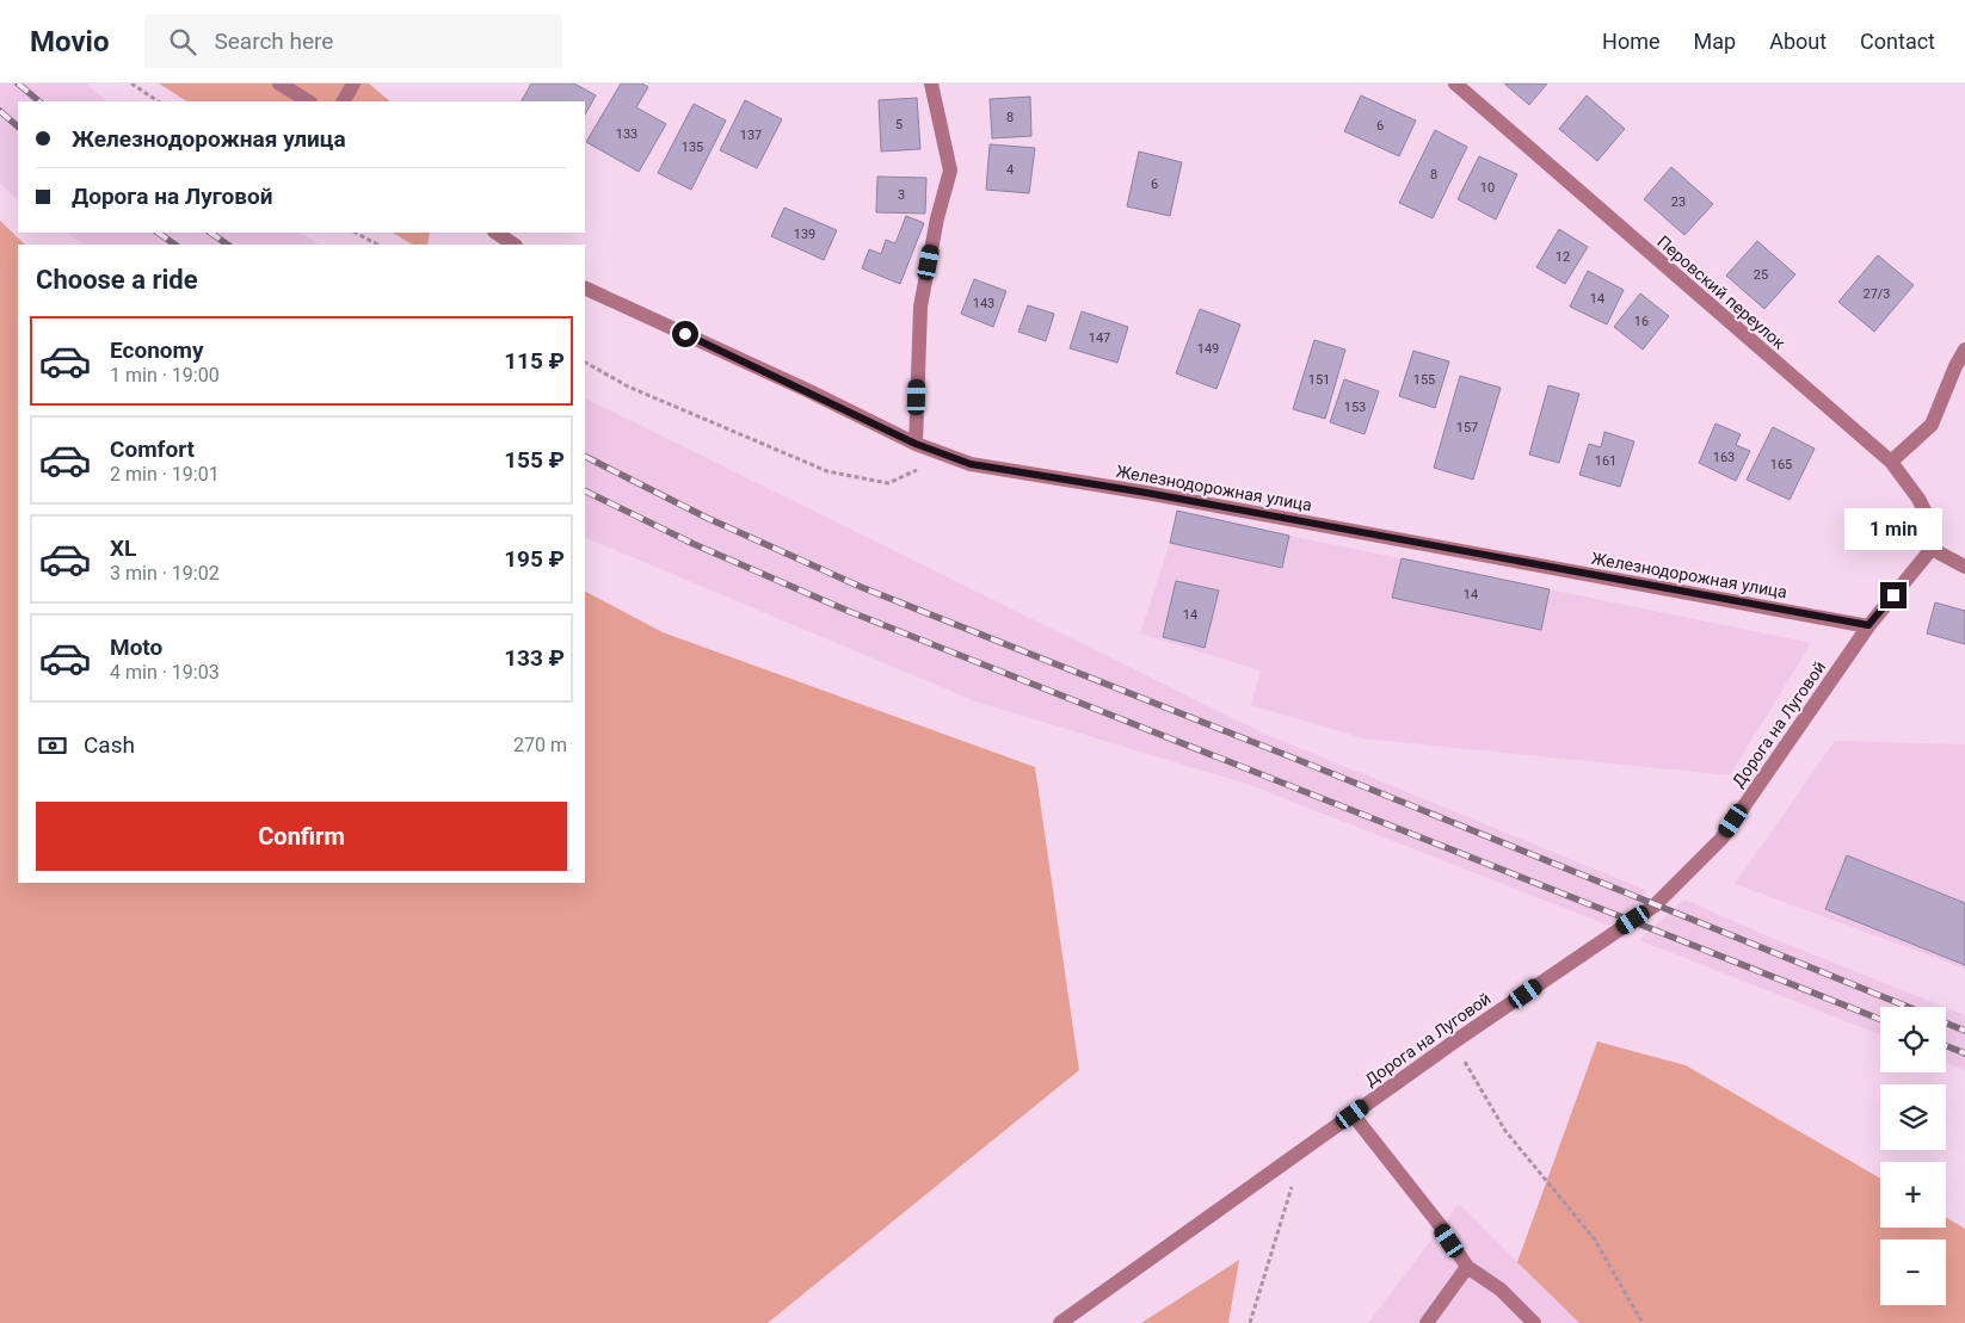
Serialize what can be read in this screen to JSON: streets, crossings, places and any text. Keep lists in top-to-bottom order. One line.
{"streets":{"street":["Перовский переулок","Железнодорожная улица","Дорога на Луговой"]},"crossings":[["Перовский переулок","Дорога на Луговой"],["Железнодорожная улица","Дорога на Луговой"]],"house_numbers":["8","5","6","133","137","135","4","8","6","10","3","23","139","12","25","27/3","14","143","16","147","149","151","155","153","157","163","161","165","14","14"],"page":{"header":"Movio","search":"Search here","nav":["Home","Map","About","Contact"],"banner":["Железнодорожная улица","Дорога на Луговой"],"heading":"Choose a ride","list":[{"name":"Economy","note":"1 min · 19:00","value":"115 ₽"},{"name":"Comfort","note":"2 min · 19:01","value":"155 ₽"},{"name":"XL","note":"3 min · 19:02","value":"195 ₽"},{"name":"Moto","note":"4 min · 19:03","value":"133 ₽"}],"bubble":"1 min","pay":["Cash","270 m"],"buttons":"Confirm","map_buttons":["+","−"]}}
